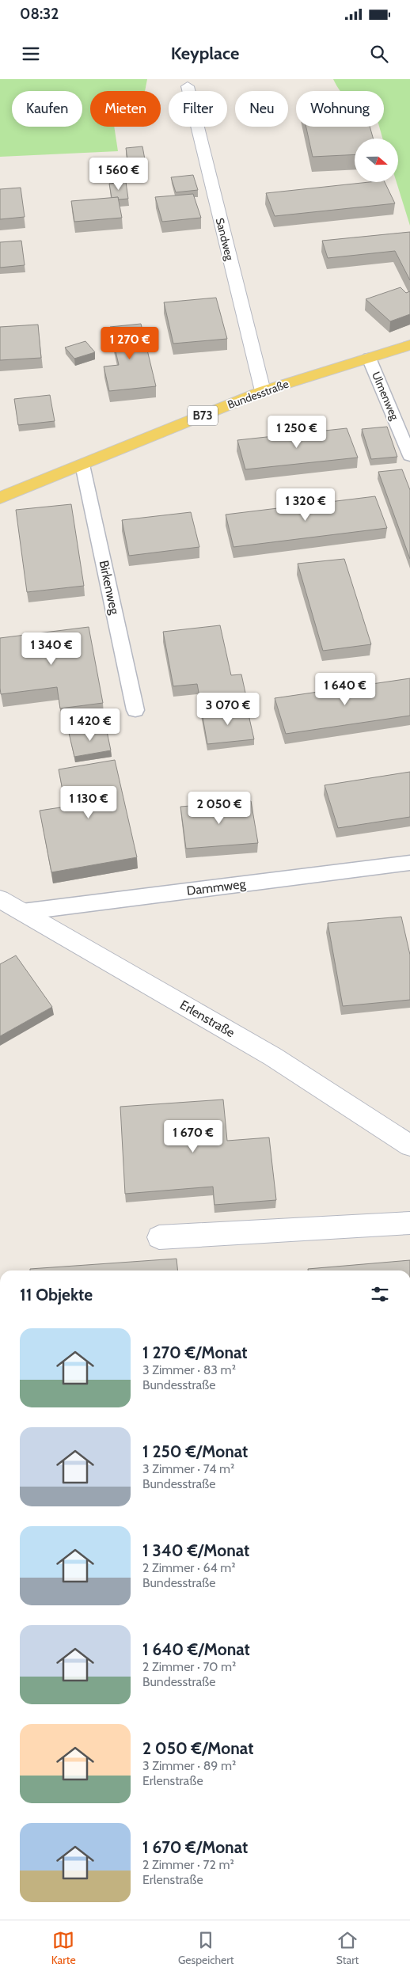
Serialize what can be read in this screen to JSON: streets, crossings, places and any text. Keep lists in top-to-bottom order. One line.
{"streets":{"main road":["Bundesstraße","B73"],"street":["Sandweg","Erlenstraße"],"lane":["Ulmenweg","Birkenweg","Dammweg"]},"crossings":[["Sandweg","Bundesstraße"],["Bundesstraße","Ulmenweg"],["Bundesstraße","Birkenweg"],["Dammweg","Erlenstraße"]],"north":"right","page":{"status":"08:32","header":"Keyplace","chip":["Kaufen","Mieten","Filter","Neu","Wohnung"],"price":["1 560 €","1 270 €","1 250 €","1 320 €","1 340 €","1 640 €","3 070 €","1 420 €","1 130 €","2 050 €","1 670 €"],"heading":"11 Objekte","list":[{"name":"1 270 €/Monat","note":"3 Zimmer · 83 m² · Bundesstraße"},{"name":"1 250 €/Monat","note":"3 Zimmer · 74 m² · Bundesstraße"},{"name":"1 340 €/Monat","note":"2 Zimmer · 64 m² · Bundesstraße"},{"name":"1 640 €/Monat","note":"2 Zimmer · 70 m² · Bundesstraße"},{"name":"2 050 €/Monat","note":"3 Zimmer · 89 m² · Erlenstraße"},{"name":"1 670 €/Monat","note":"2 Zimmer · 72 m² · Erlenstraße"}],"tabs":["Karte","Gespeichert","Start"]}}
